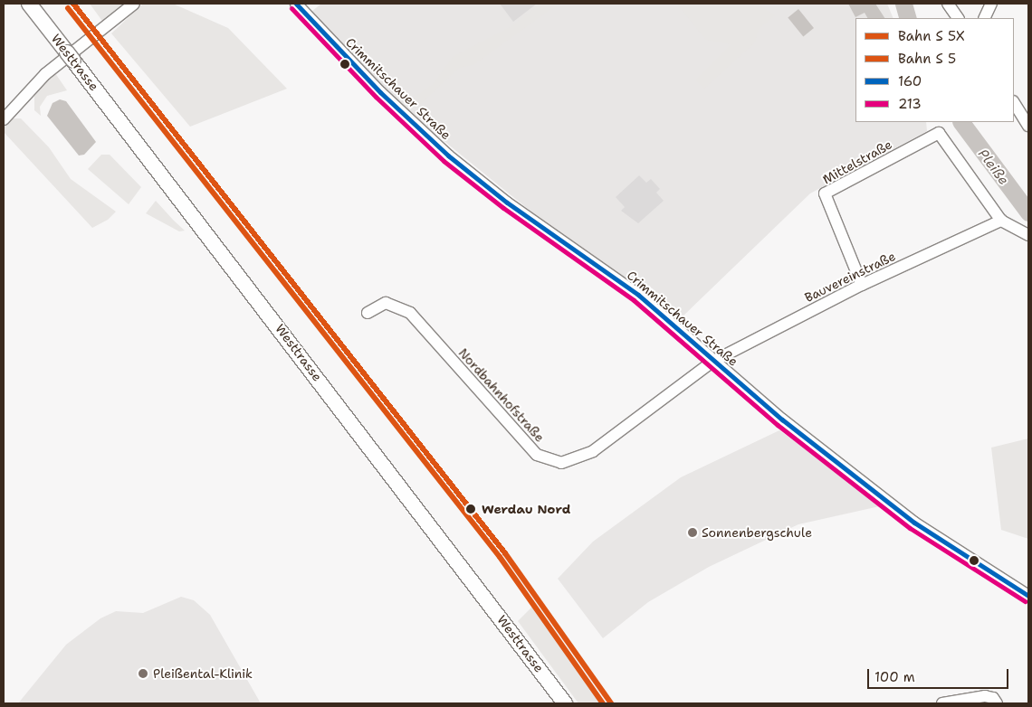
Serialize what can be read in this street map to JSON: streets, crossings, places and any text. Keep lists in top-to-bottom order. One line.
{"streets":{"main road":["Westtrasse"],"street":["Crimmitschauer Straße","Mittelstraße","Bauvereinstraße","Nordbahnhofstraße"]},"crossings":[["Crimmitschauer Straße","Bauvereinstraße"],["Crimmitschauer Straße","Nordbahnhofstraße"],["Mittelstraße","Bauvereinstraße"],["Bauvereinstraße","Nordbahnhofstraße"]],"water":["Pleiße"],"places":["Werdau Nord","Sonnenbergschule","Pleißental-Klinik"],"lines":["transit line 160","transit line 213"],"legend":["Bahn S 5X","Bahn S 5","160","213"],"scale_bar":"100 m"}
